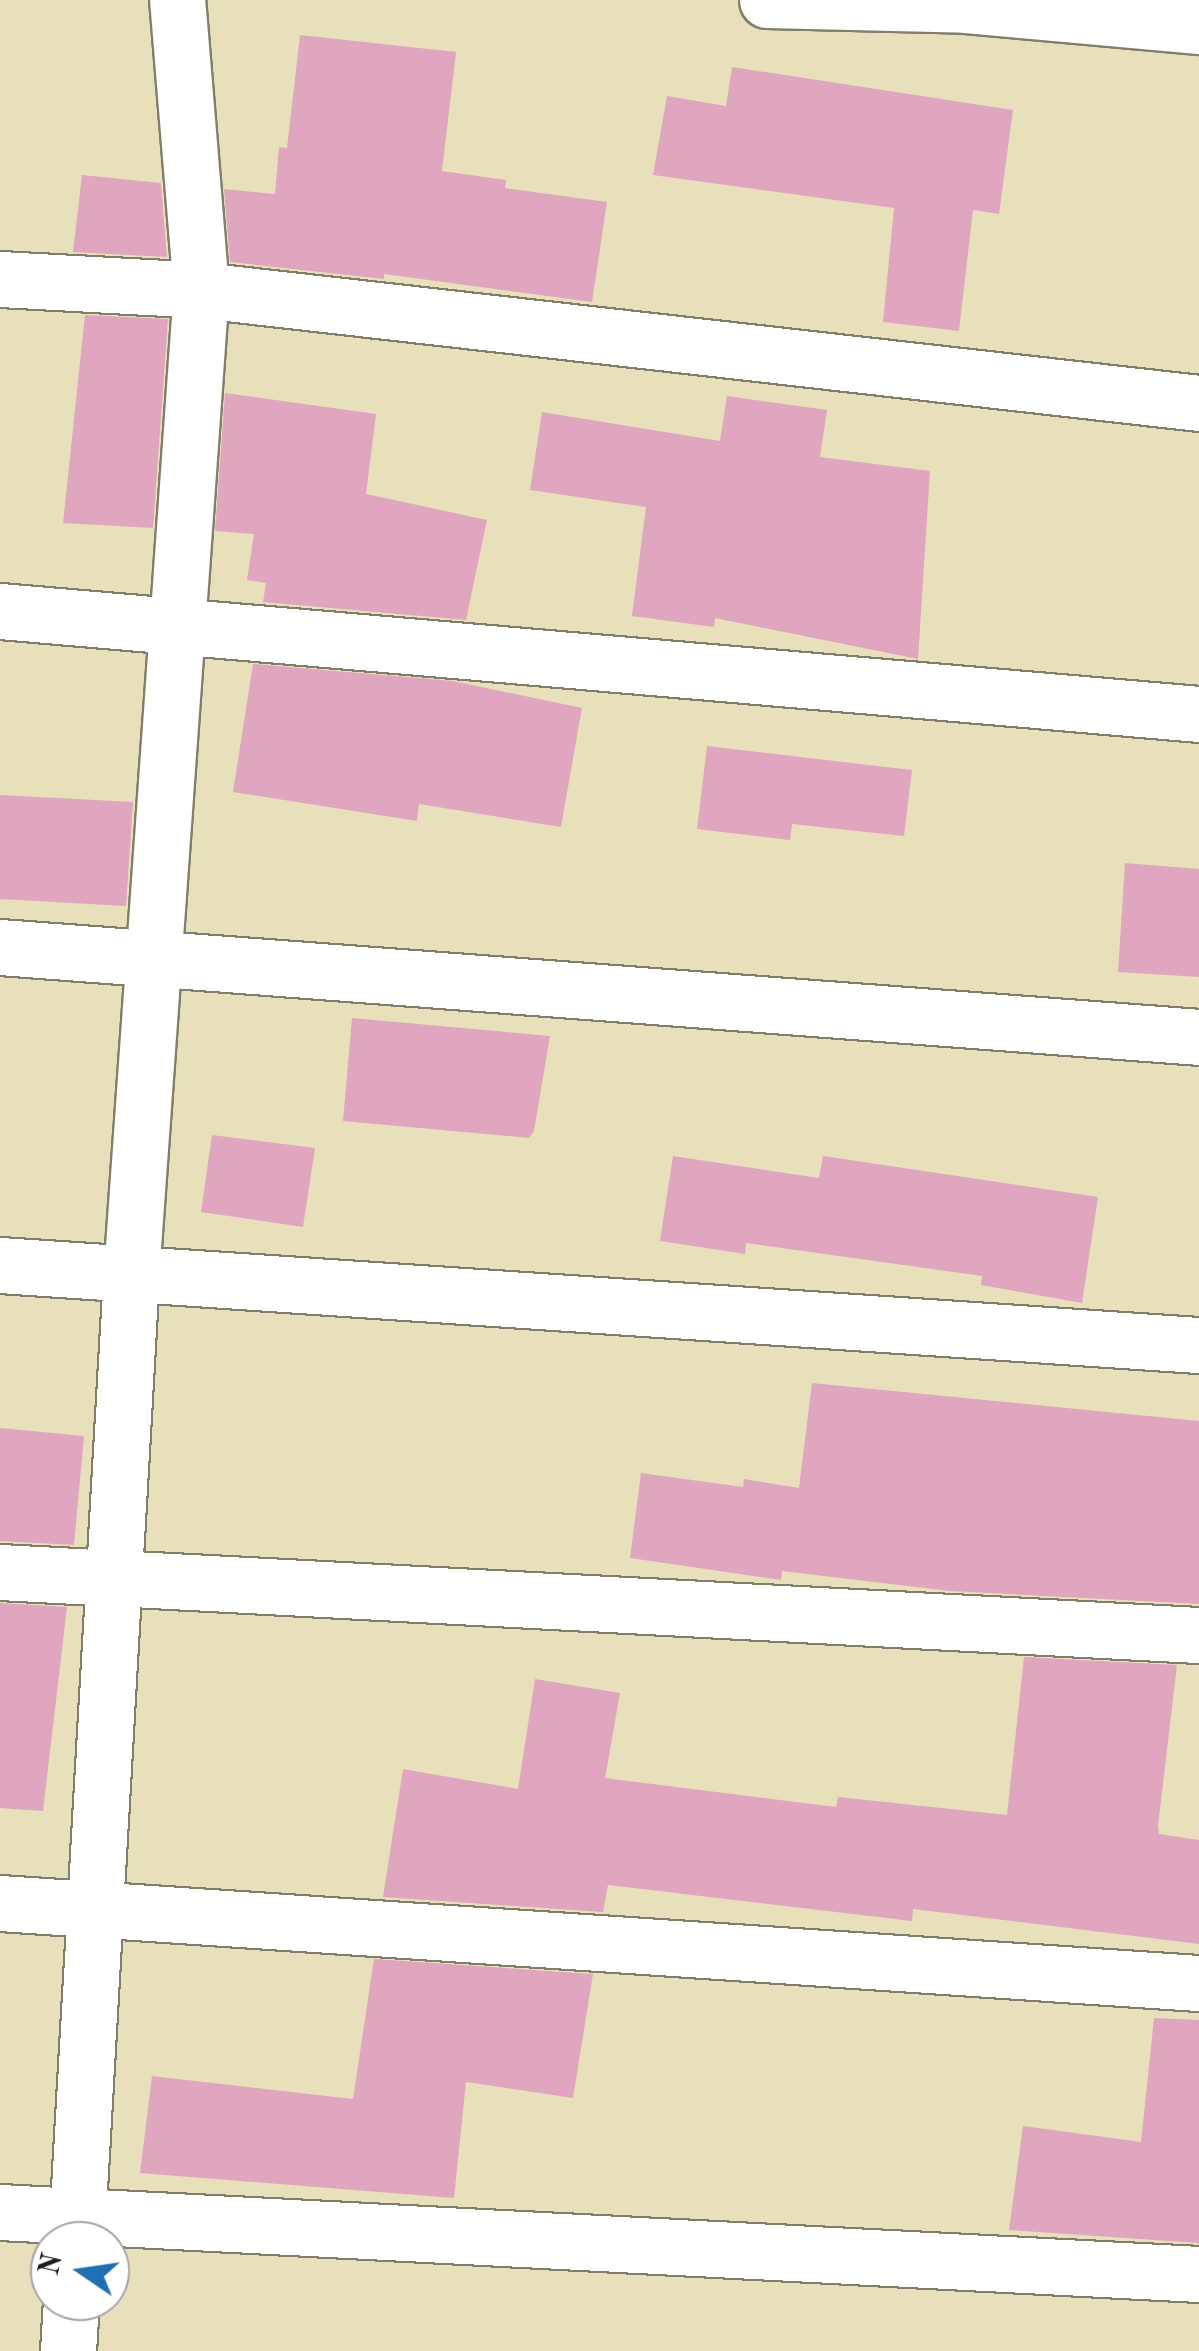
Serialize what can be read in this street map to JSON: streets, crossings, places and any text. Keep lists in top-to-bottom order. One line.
{"north":"left"}
